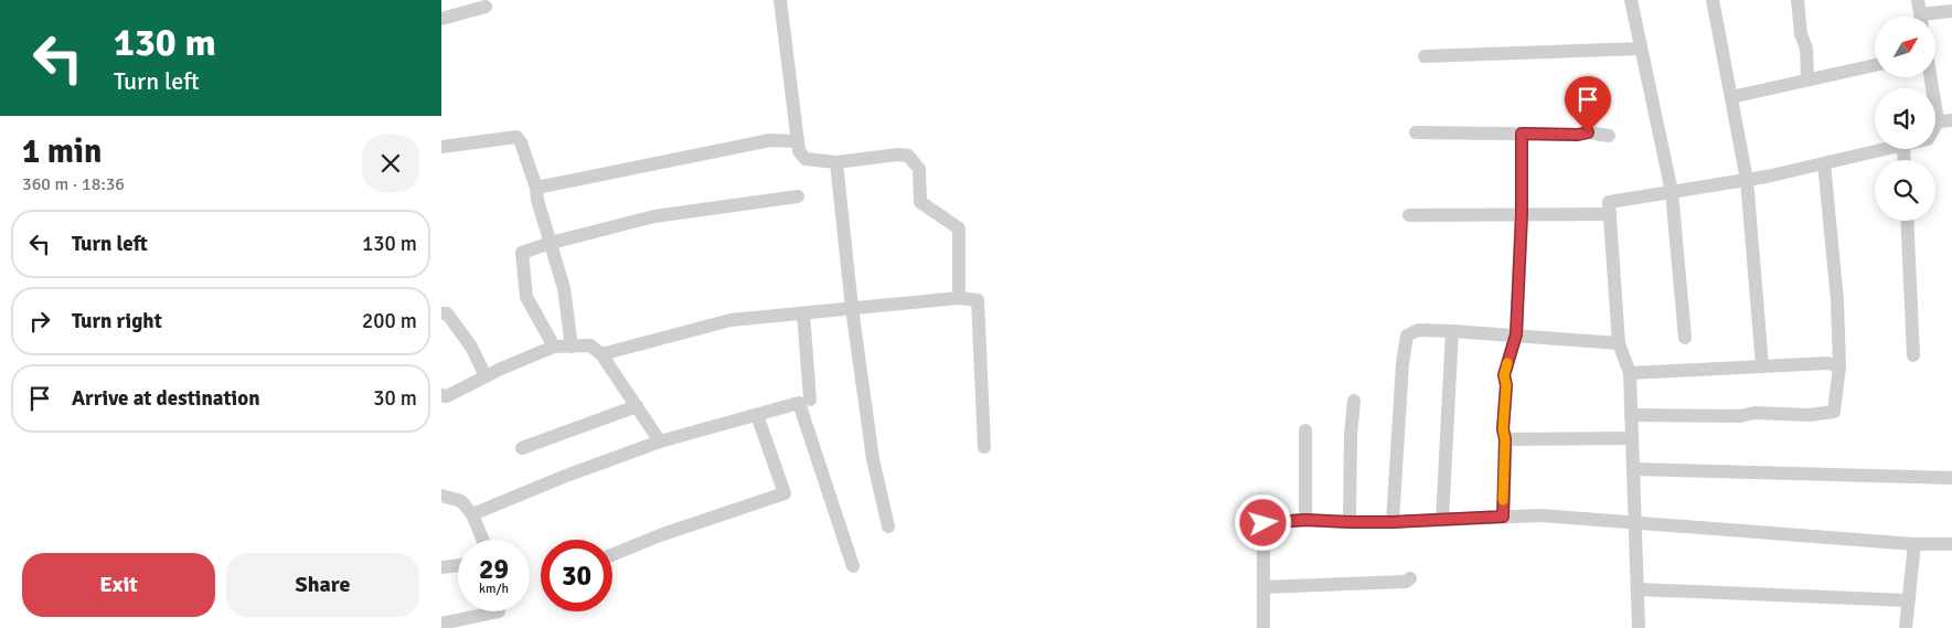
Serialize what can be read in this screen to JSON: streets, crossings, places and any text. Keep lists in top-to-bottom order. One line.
{"north":"top right","page":{"turn":["130 m","Turn left"],"heading":["1 min","360 m · 18:36"],"list":[{"name":"Turn left","value":"130 m"},{"name":"Turn right","value":"200 m"},{"name":"Arrive at destination","value":"30 m"}],"speed":"29 km/h","limit":"30","buttons":["Exit","Share"]}}
